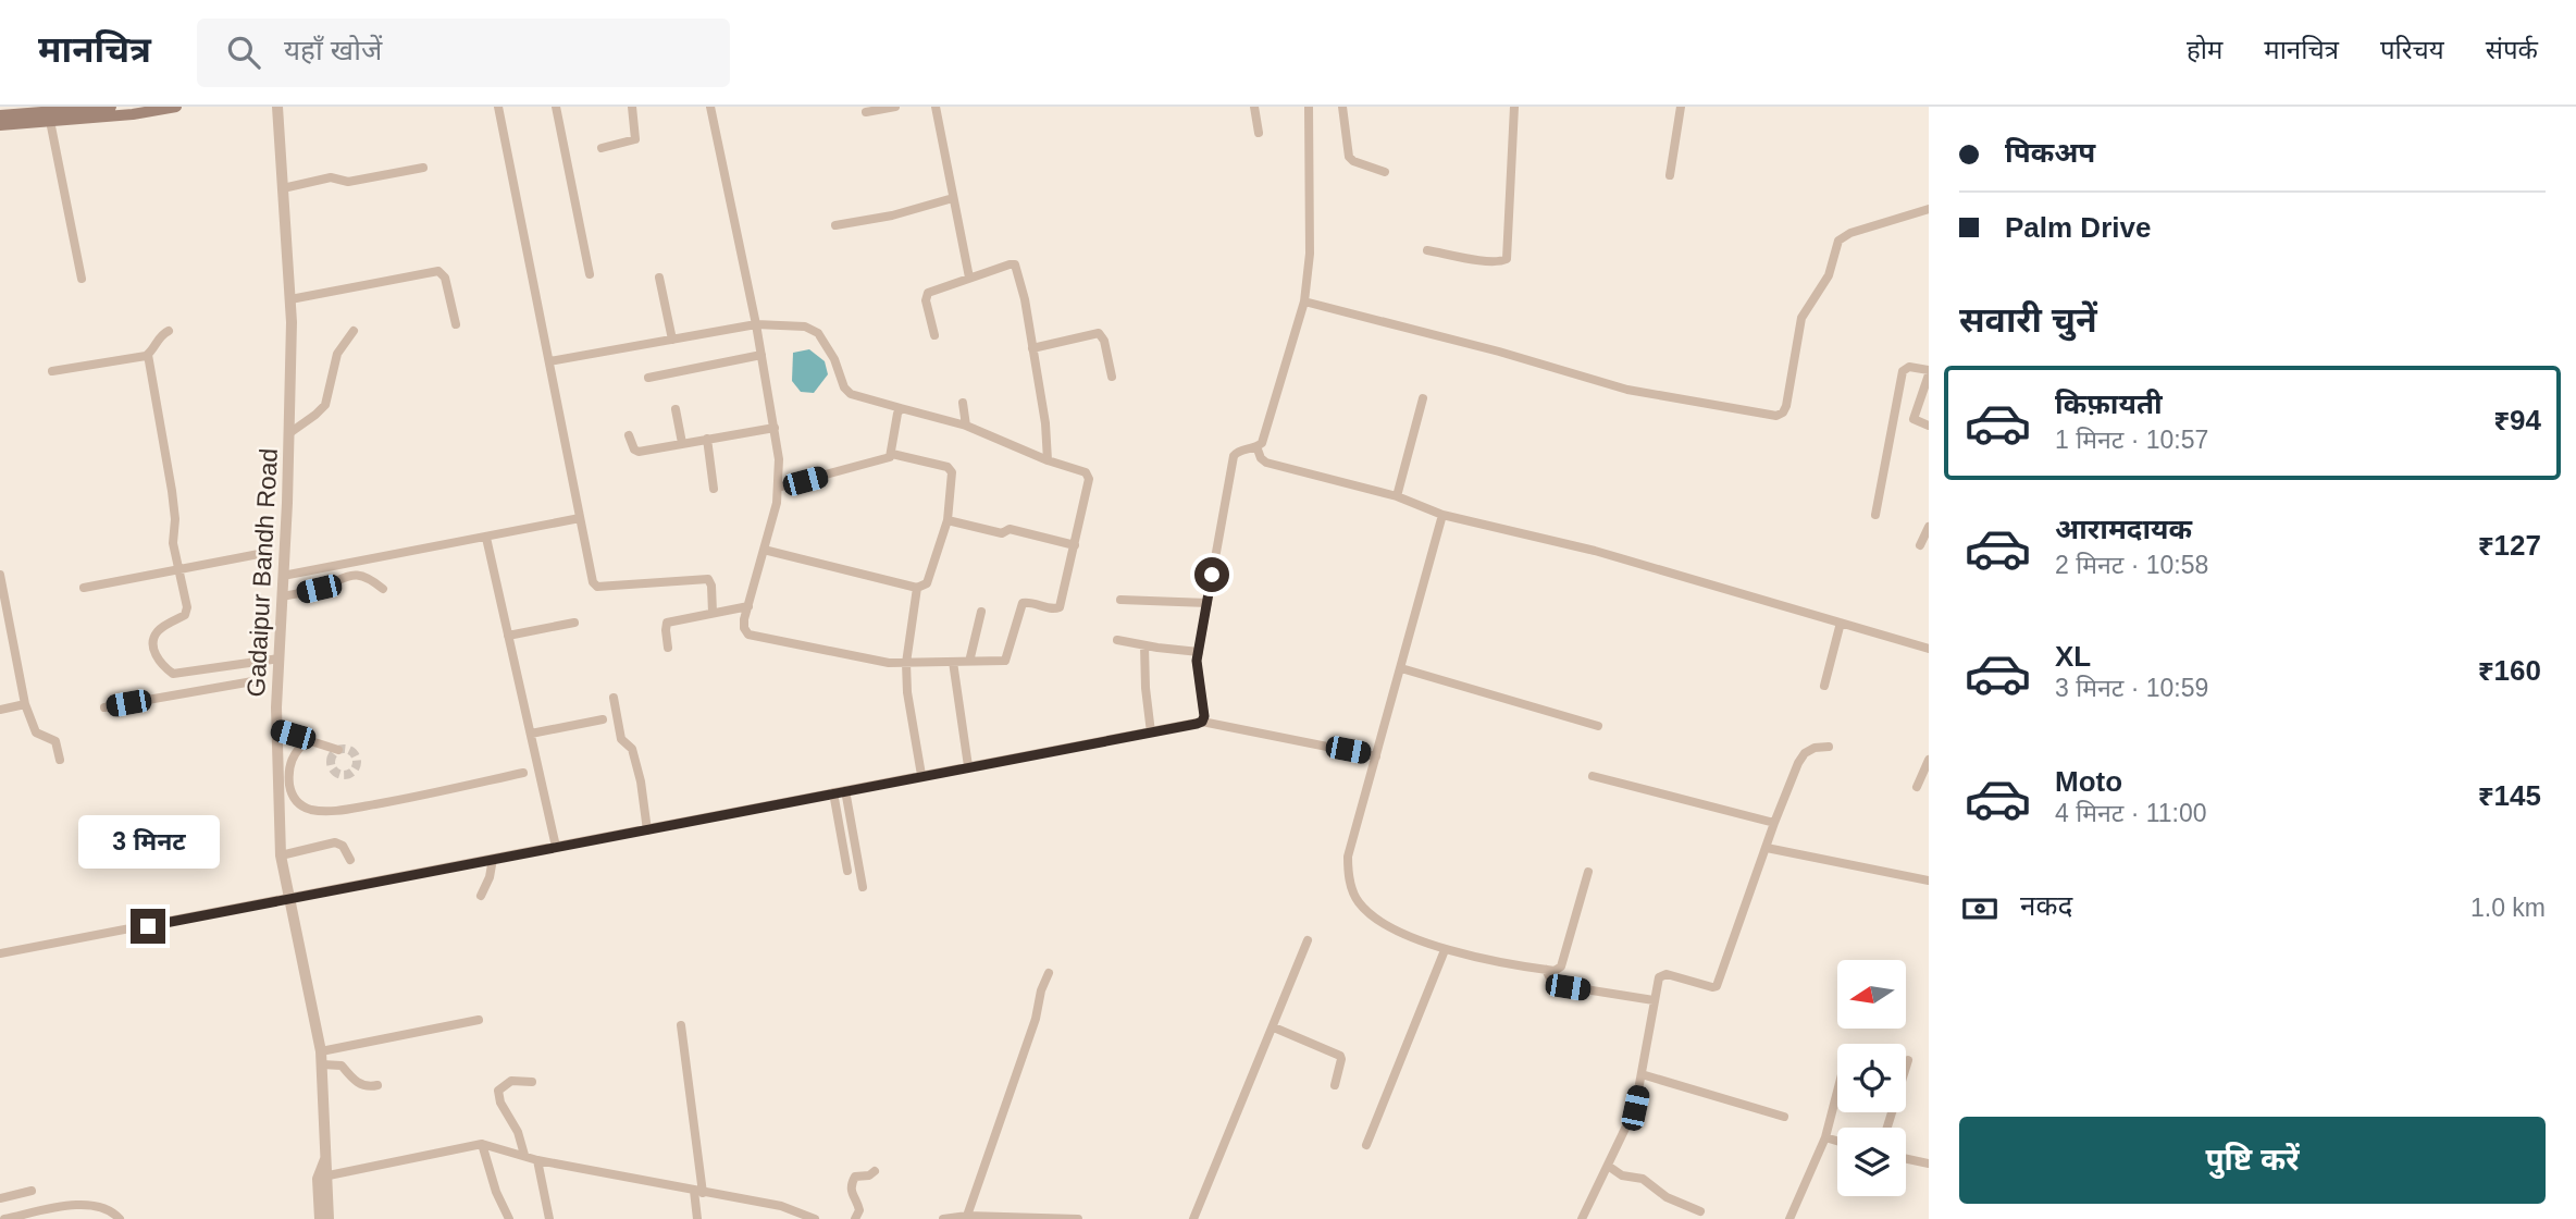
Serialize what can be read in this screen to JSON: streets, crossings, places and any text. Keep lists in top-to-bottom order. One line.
{"streets":{"street":["Gadaipur Bandh Road"]},"north":"left","page":{"header":"मानचित्र","search":"यहाँ खोजें","nav":["होम","मानचित्र","परिचय","संपर्क"],"banner":["पिकअप","Palm Drive"],"heading":"सवारी चुनें","list":[{"name":"किफ़ायती","note":"1 मिनट · 10:57","value":"₹94"},{"name":"आरामदायक","note":"2 मिनट · 10:58","value":"₹127"},{"name":"XL","note":"3 मिनट · 10:59","value":"₹160"},{"name":"Moto","note":"4 मिनट · 11:00","value":"₹145"}],"bubble":"3 मिनट","pay":["नकद","1.0 km"],"buttons":"पुष्टि करें"}}
